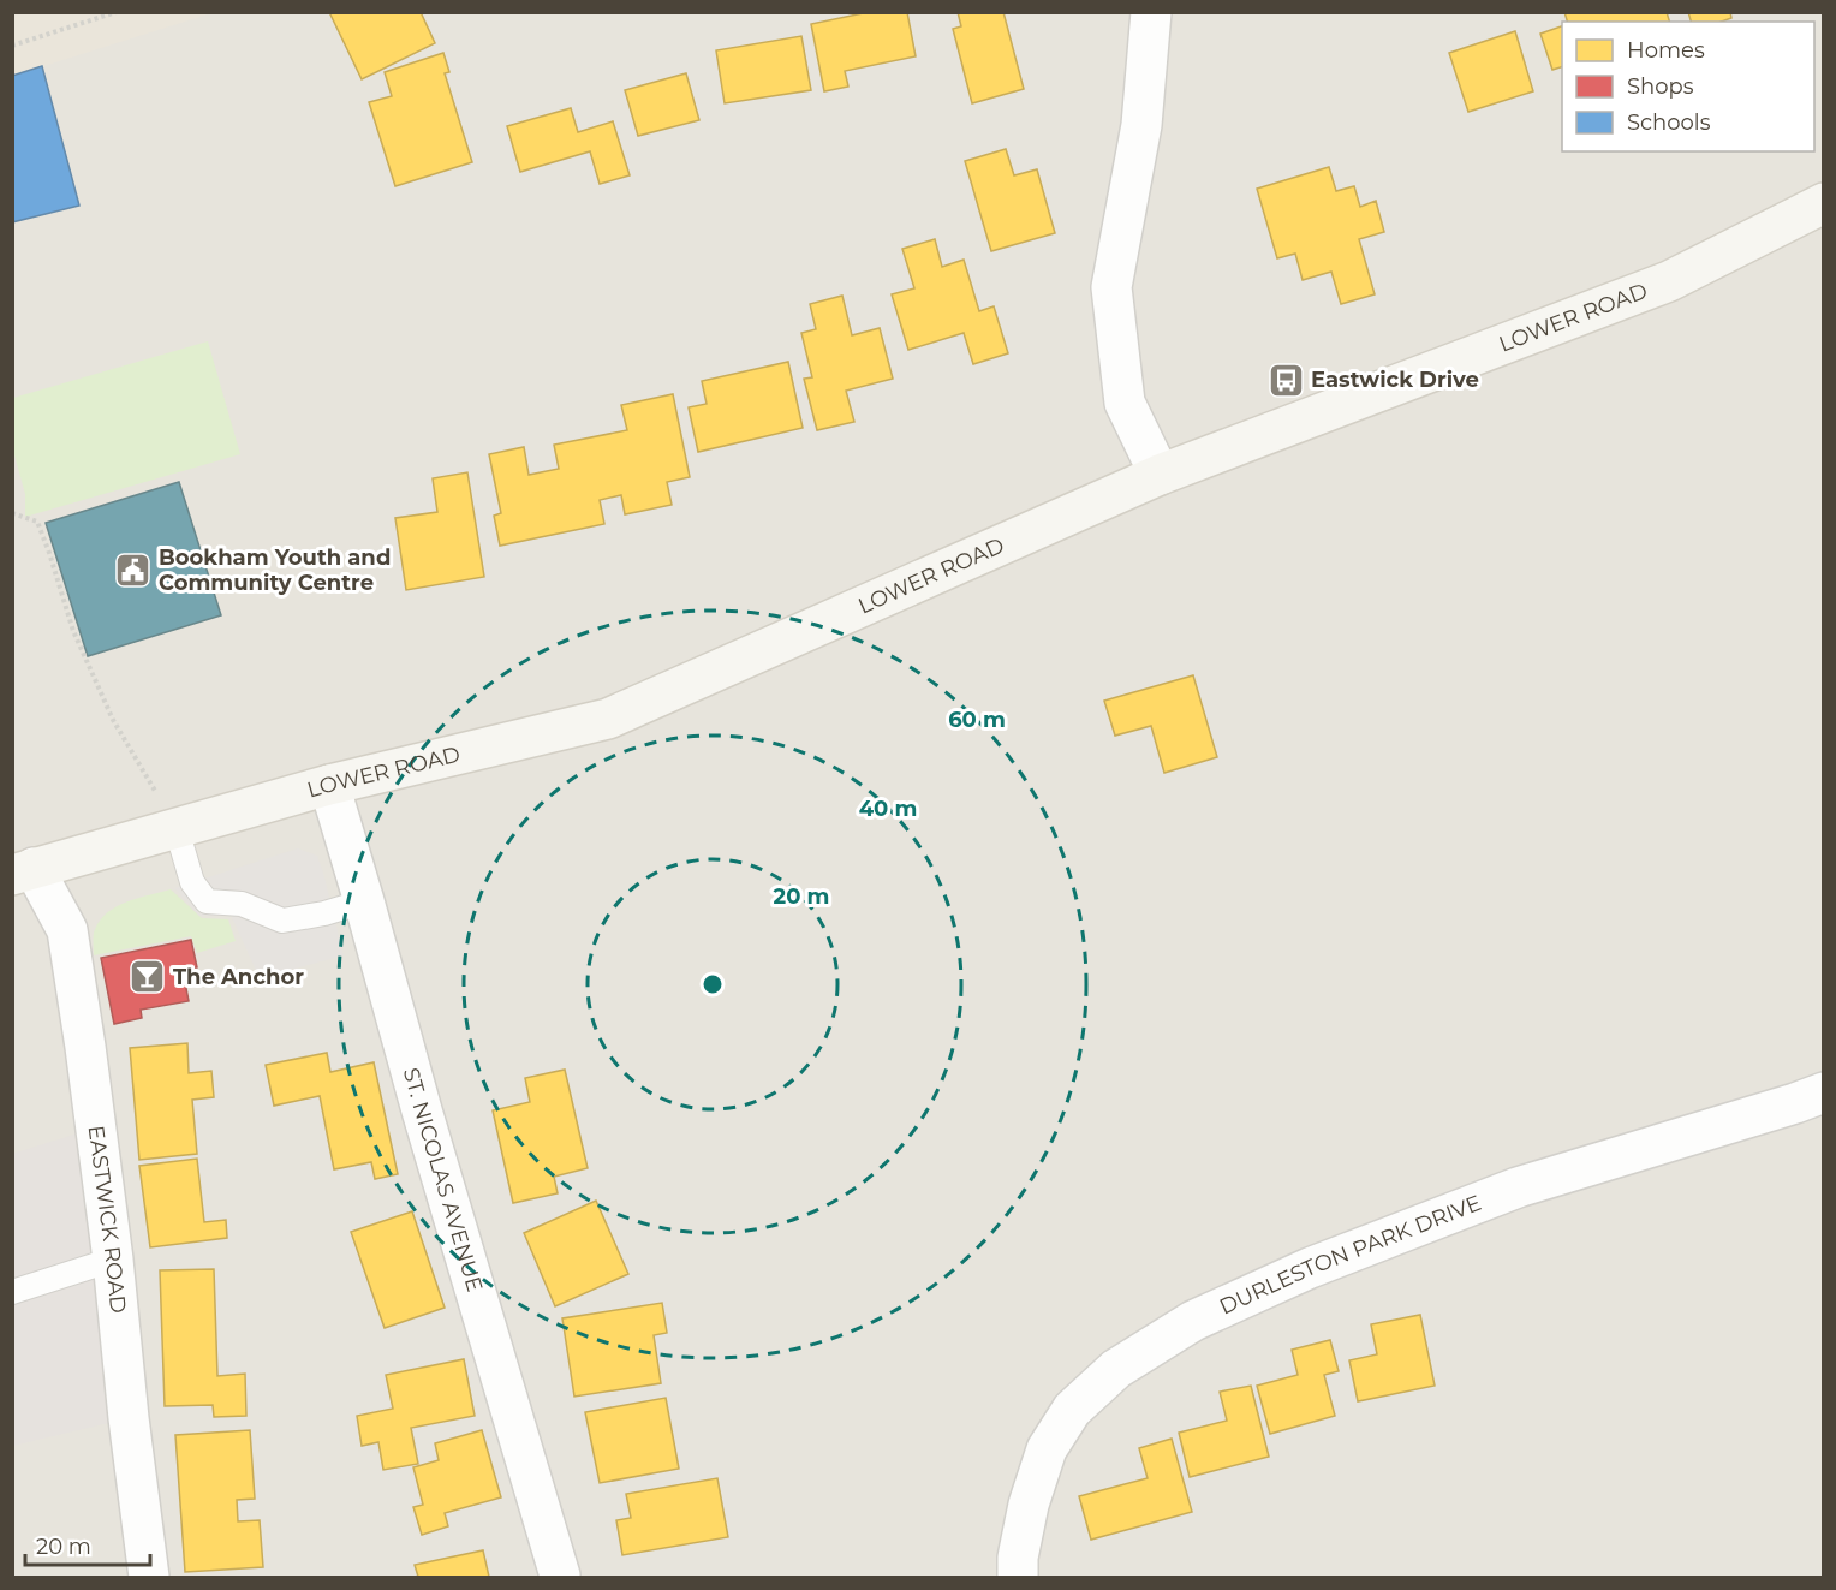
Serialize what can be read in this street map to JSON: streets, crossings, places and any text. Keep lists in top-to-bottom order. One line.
{"streets":{"street":["LOWER ROAD","ST. NICOLAS AVENUE","EASTWICK ROAD","DURLESTON PARK DRIVE"]},"crossings":[["LOWER ROAD","ST. NICOLAS AVENUE"],["LOWER ROAD","EASTWICK ROAD"]],"places":{"bus stop":["Eastwick Drive"],"public building":["Bookham Youth and Community Centre"],"bar":["The Anchor"]},"legend":["Homes","Shops","Schools"],"scale_bar":"20 m","rings":["60 m","40 m","20 m"]}
